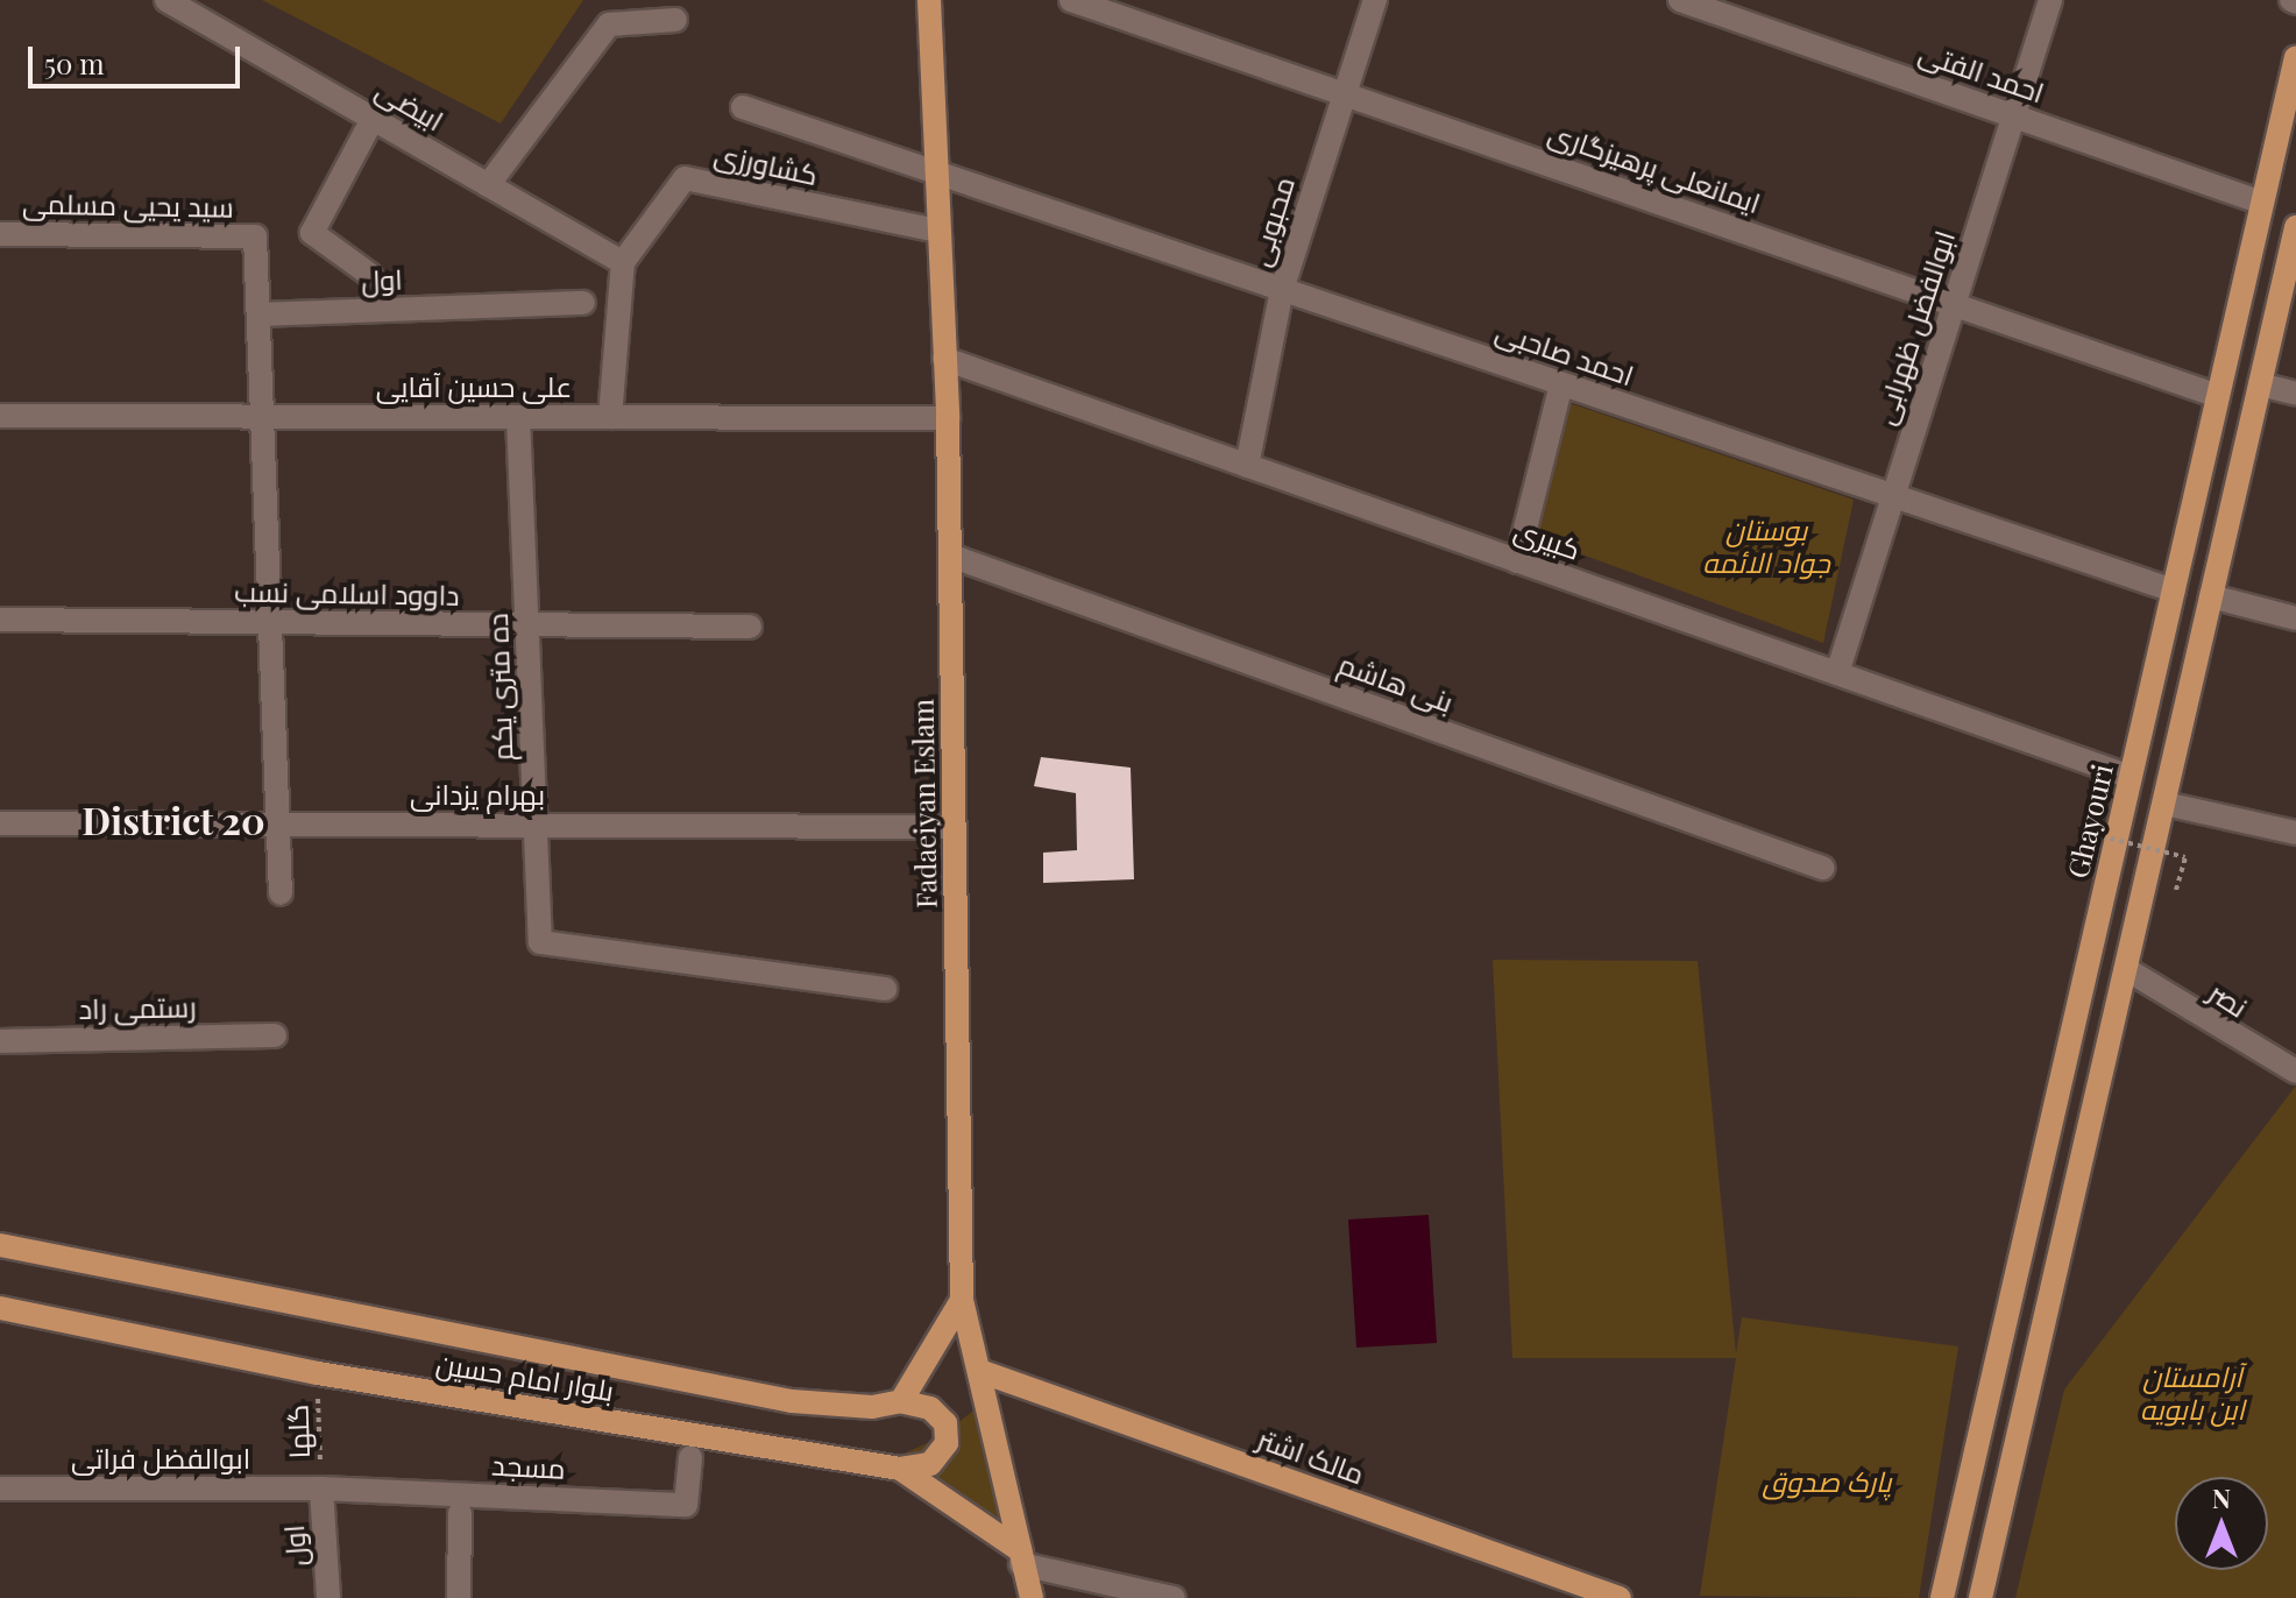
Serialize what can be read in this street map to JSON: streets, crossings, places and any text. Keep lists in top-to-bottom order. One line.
{"streets":{"main road":["Fadaeiyan Eslam","Ghayouri","بلوار امام حسین","مالک اشتر"],"street":["احمد الفتی","ابیضی","کشاورزی","ایمانعلی پرهیزگاری","سید یحیی مسلمی","محبوبی","اول","ابوالفضل ظهرابی","احمد صاحبی","علی حسین آقایی","کبیری","داوود اسلامی نسب","بنی هاشم","ده متری یکم","بهرام یزدانی","نصر","رستمی راد","ابوالفضل فراتی","مسجد"],"path":["گلها"]},"crossings":[["احمد الفتی","ابوالفضل ظهرابی"],["احمد الفتی","Ghayouri"],["ابیضی","کشاورزی"],["کشاورزی","Fadaeiyan Eslam"],["ایمانعلی پرهیزگاری","محبوبی"],["ایمانعلی پرهیزگاری","ابوالفضل ظهرابی"],["ایمانعلی پرهیزگاری","Ghayouri"],["سید یحیی مسلمی","اول"],["محبوبی","احمد صاحبی"],["محبوبی","کبیری"],["اول","گلها"],["اول","ابوالفضل فراتی"],["اول","مسجد"],["ابوالفضل ظهرابی","احمد صاحبی"],["ابوالفضل ظهرابی","کبیری"],["احمد صاحبی","Fadaeiyan Eslam"],["احمد صاحبی","Ghayouri"],["علی حسین آقایی","ده متری یکم"],["علی حسین آقایی","Fadaeiyan Eslam"],["کبیری","Fadaeiyan Eslam"],["کبیری","Ghayouri"],["داوود اسلامی نسب","ده متری یکم"],["بنی هاشم","Fadaeiyan Eslam"],["ده متری یکم","بهرام یزدانی"],["بهرام یزدانی","Fadaeiyan Eslam"],["Fadaeiyan Eslam","بلوار امام حسین"],["Fadaeiyan Eslam","مالک اشتر"],["بلوار امام حسین","گلها"],["گلها","ابوالفضل فراتی"],["گلها","مسجد"],["ابوالفضل فراتی","مسجد"]],"districts":["District 20"],"parks":["بوستان جواد الائمه","آرامستان ابن بابویه","پارک صدوق"],"scale_bar":"50 m","north":"top"}
